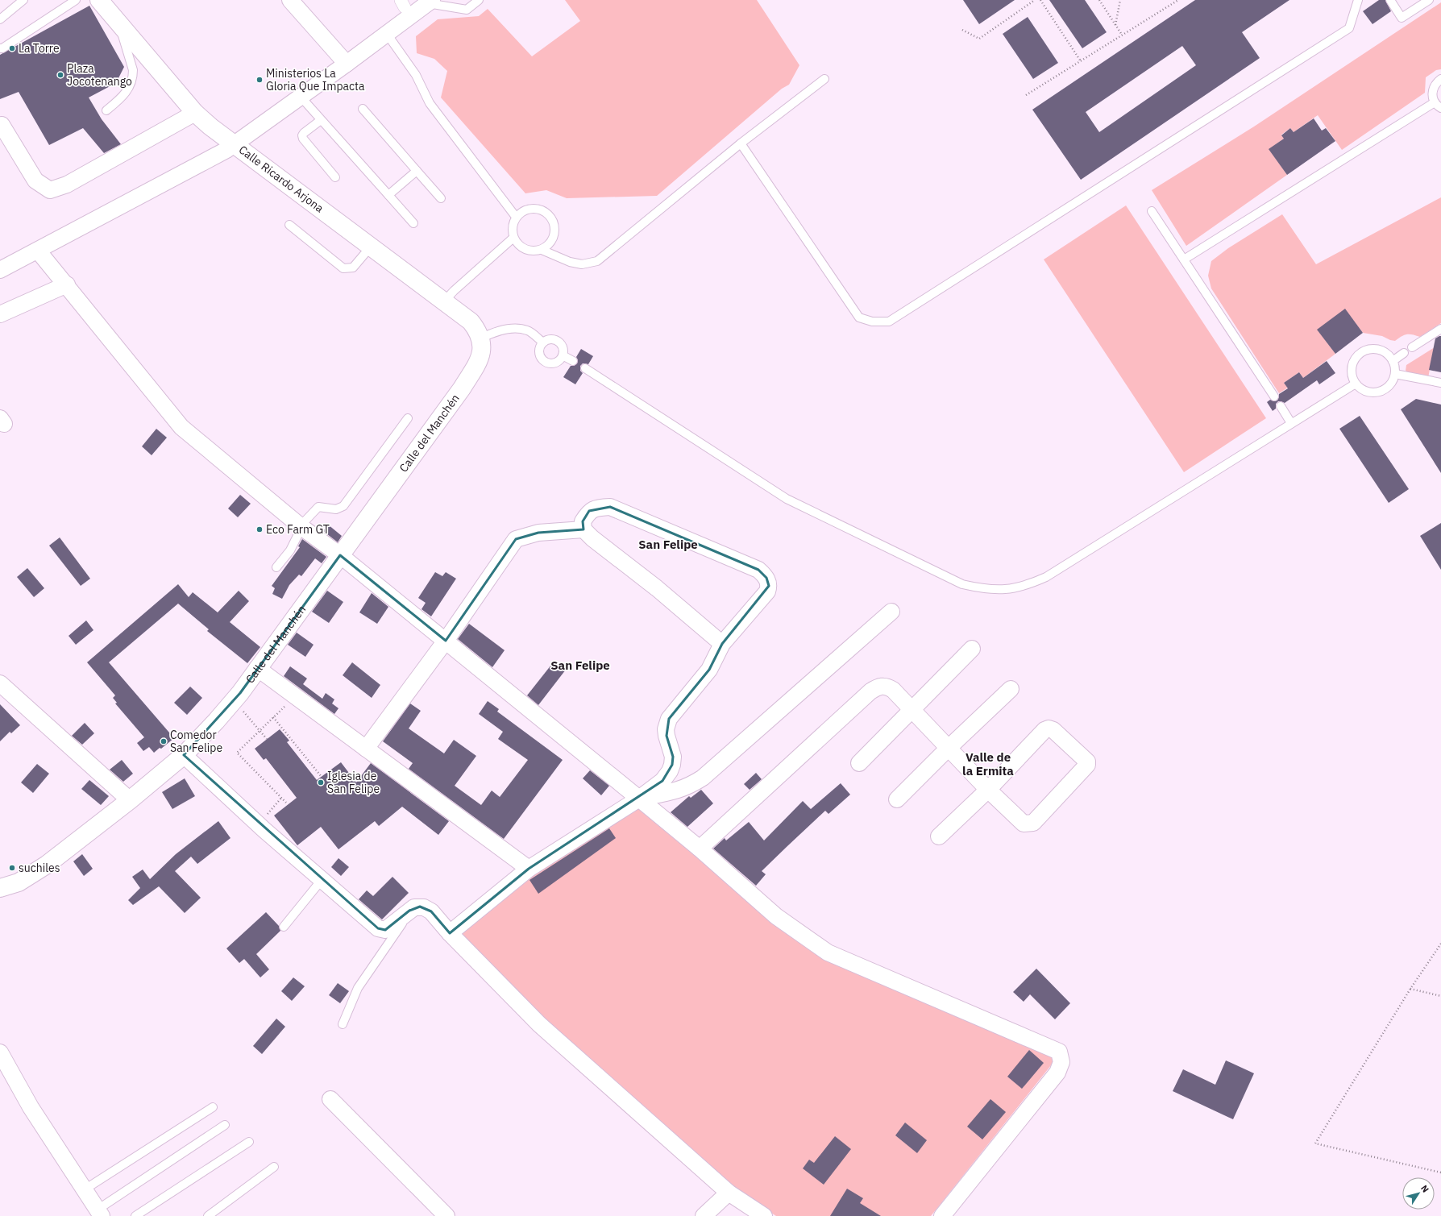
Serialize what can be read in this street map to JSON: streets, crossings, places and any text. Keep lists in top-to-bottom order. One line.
{"streets":{"street":["Calle Ricardo Arjona","Calle del Manchén"]},"crossings":[["Calle Ricardo Arjona","Calle del Manchén"]],"districts":["San Felipe","San Felipe","Valle de la Ermita"],"places":["La Torre","Plaza Jocotenango","Ministerios La Gloria Que Impacta","Eco Farm GT","Comedor San Felipe","Iglesia de San Felipe","suchiles"],"north":"top right"}
